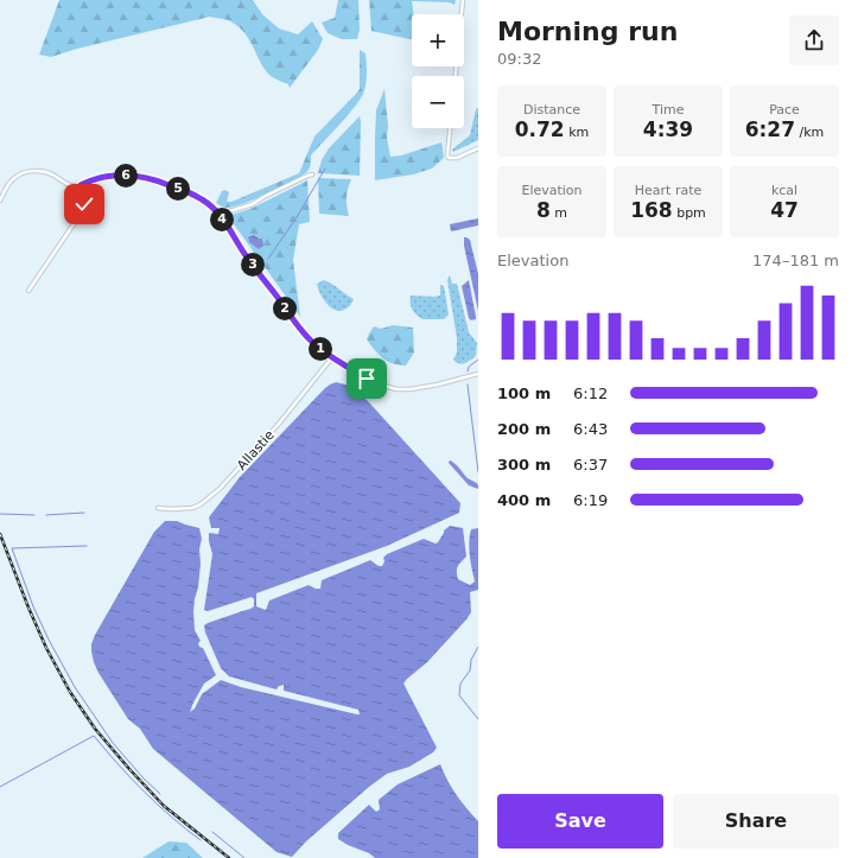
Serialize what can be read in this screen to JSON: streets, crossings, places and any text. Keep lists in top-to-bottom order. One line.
{"streets":{"street":["Allastie"]},"page":{"heading":["Morning run","09:32"],"map_buttons":["+","−"],"stats":[["Distance","0.72 km"],["Time","4:39"],["Pace","6:27 /km"],["Elevation","8 m"],["Heart rate","168 bpm"],["kcal","47"]],"pins":["6","5","4","3","2","1"],"chart":["Elevation","174–181 m"],"list":[{"name":"100 m","note":"6:12"},{"name":"200 m","note":"6:43"},{"name":"300 m","note":"6:37"},{"name":"400 m","note":"6:19"}],"buttons":["Save","Share"]}}
